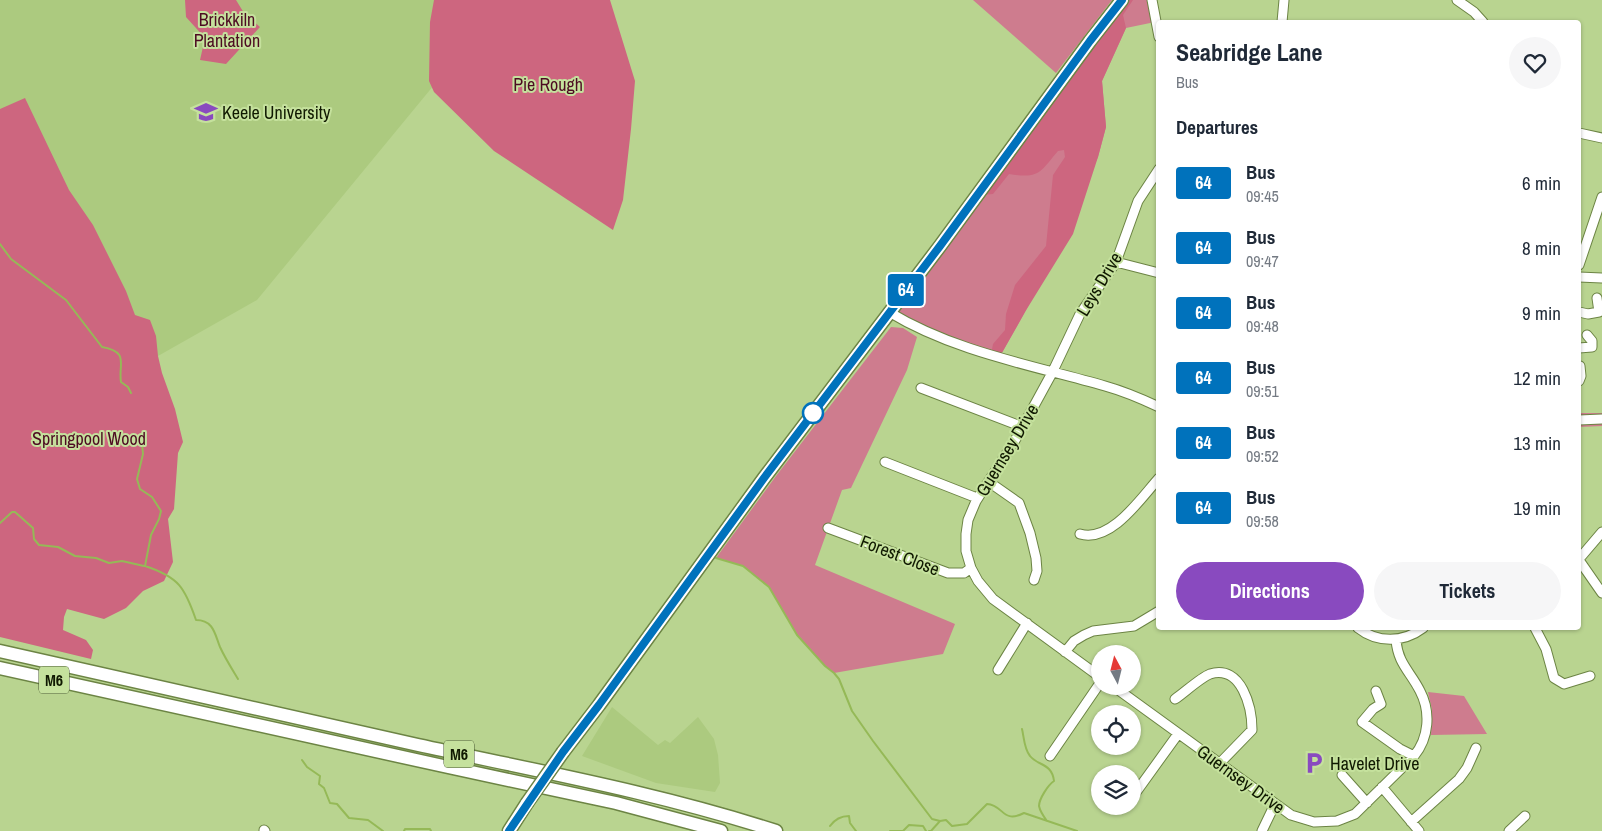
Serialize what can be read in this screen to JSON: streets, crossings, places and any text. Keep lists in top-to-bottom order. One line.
{"streets":{"highway":["M6"],"street":["Leys Drive","Guernsey Drive","Forest Close"]},"crossings":[["Leys Drive","Guernsey Drive"],["Guernsey Drive","Forest Close"]],"parks":["Brickkiln Plantation","Pie Rough","Springpool Wood"],"places":{"school or university":["Keele University"],"parking":["Havelet Drive"]},"lines":["bus line 64"],"north":"top","page":{"on_map":"64","heading":[["Seabridge Lane","Bus"],"Departures"],"list":[{"mark":"64","name":"Bus","note":"09:45","value":"6 min"},{"mark":"64","name":"Bus","note":"09:47","value":"8 min"},{"mark":"64","name":"Bus","note":"09:48","value":"9 min"},{"mark":"64","name":"Bus","note":"09:51","value":"12 min"},{"mark":"64","name":"Bus","note":"09:52","value":"13 min"},{"mark":"64","name":"Bus","note":"09:58","value":"19 min"}],"buttons":["Directions","Tickets"]}}
